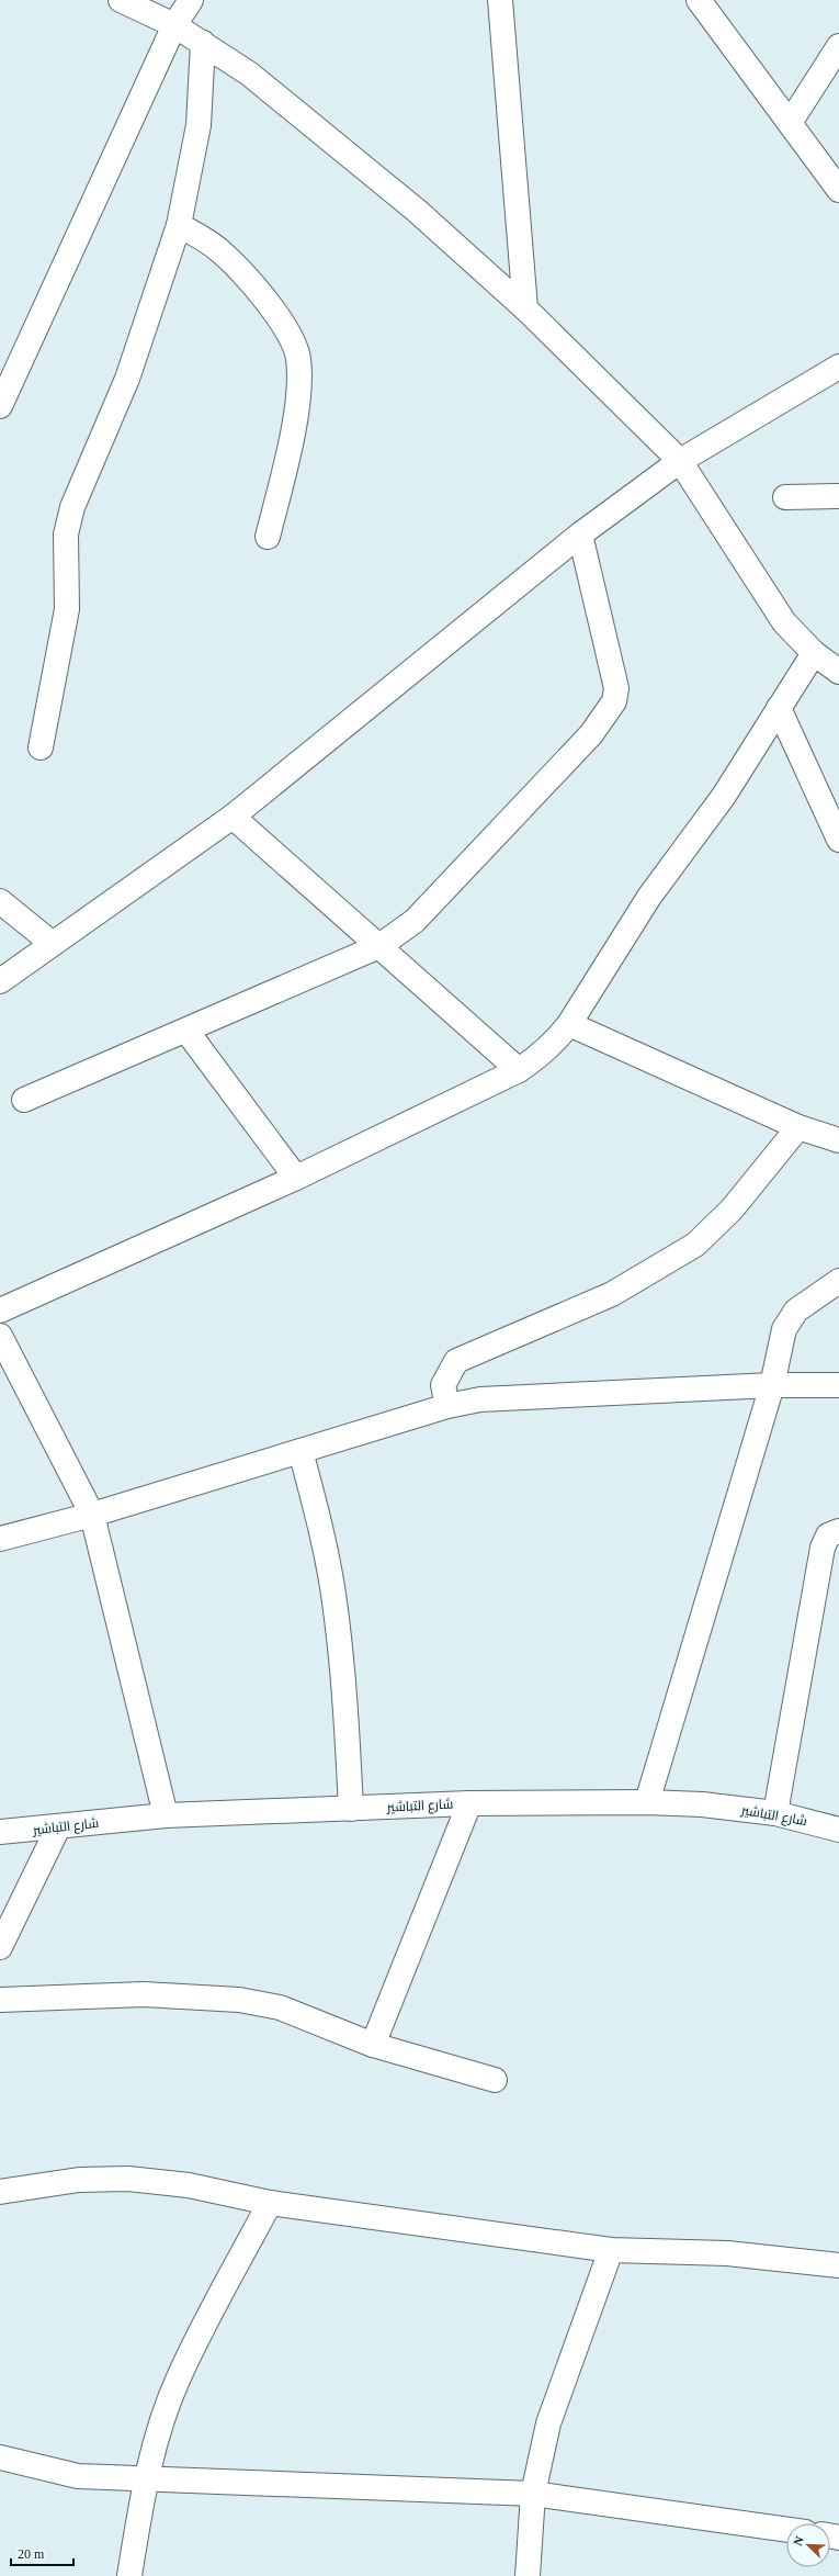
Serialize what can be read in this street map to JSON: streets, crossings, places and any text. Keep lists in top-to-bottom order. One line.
{"streets":{"street":["شارع التباشير"]},"scale_bar":"20 m","north":"top left"}
